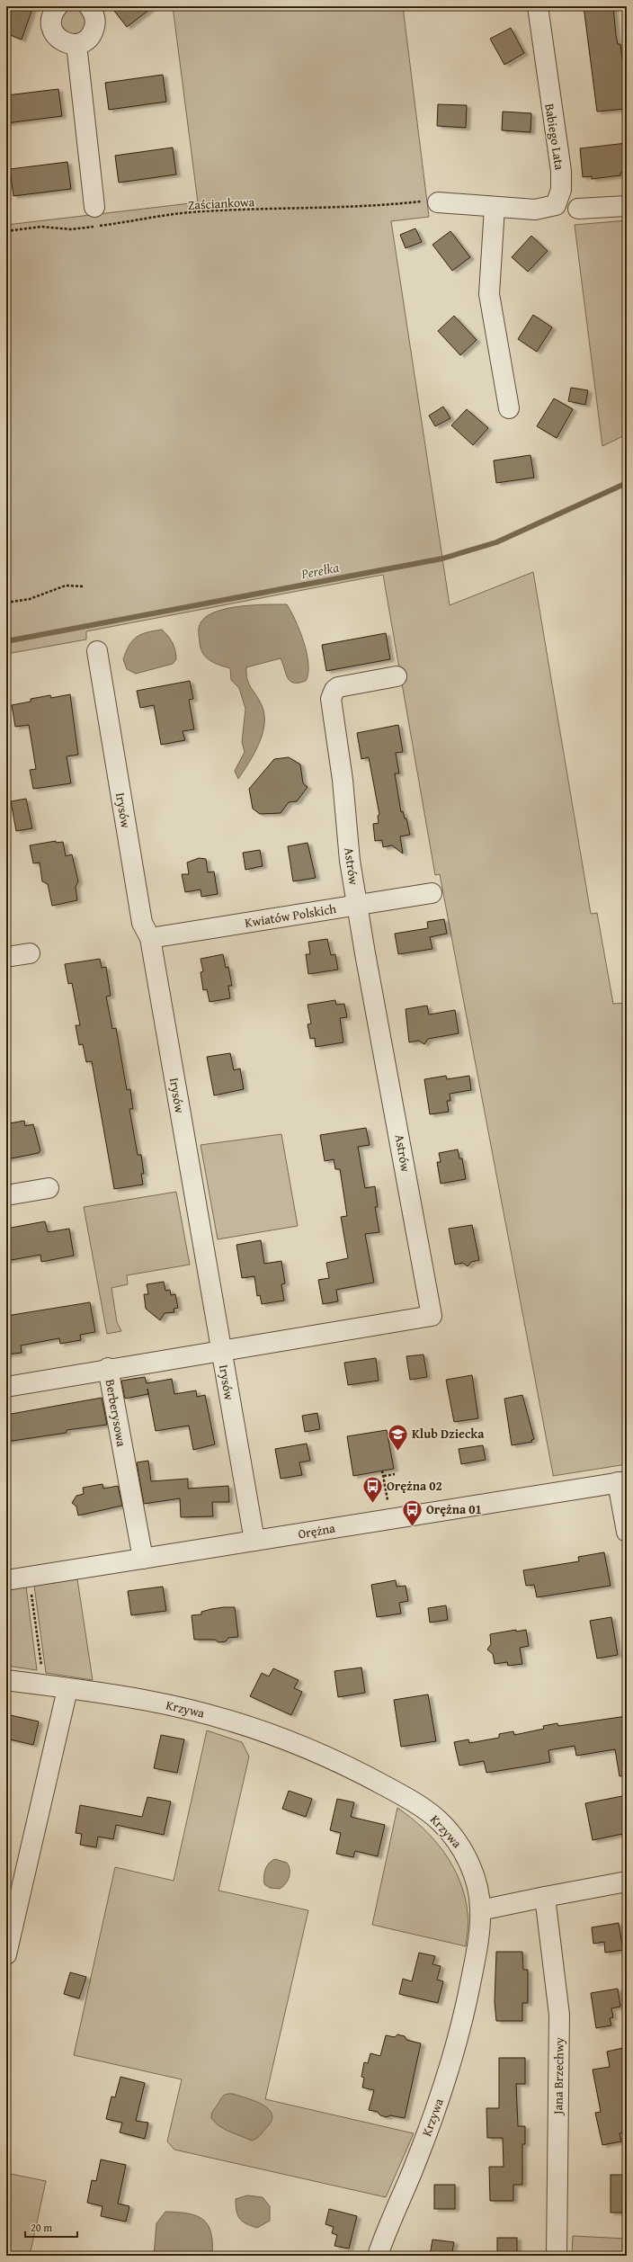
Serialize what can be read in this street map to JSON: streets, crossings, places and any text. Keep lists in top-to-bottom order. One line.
{"streets":{"street":["Babiego Lata","Irysów","Astrów","Kwiatów Polskich","Berberysowa","Orężna","Krzywa","Jana Brzechwy"],"path":["Zaściankowa"]},"crossings":[["Babiego Lata","Zaściankowa"],["Irysów","Astrów"],["Irysów","Kwiatów Polskich"],["Irysów","Orężna"],["Astrów","Kwiatów Polskich"],["Berberysowa","Orężna"]],"water":["Perełka"],"places":{"school or university":["Klub Dziecka"],"bus stop":["Orężna 02","Orężna 01"]},"scale_bar":"20 m"}
